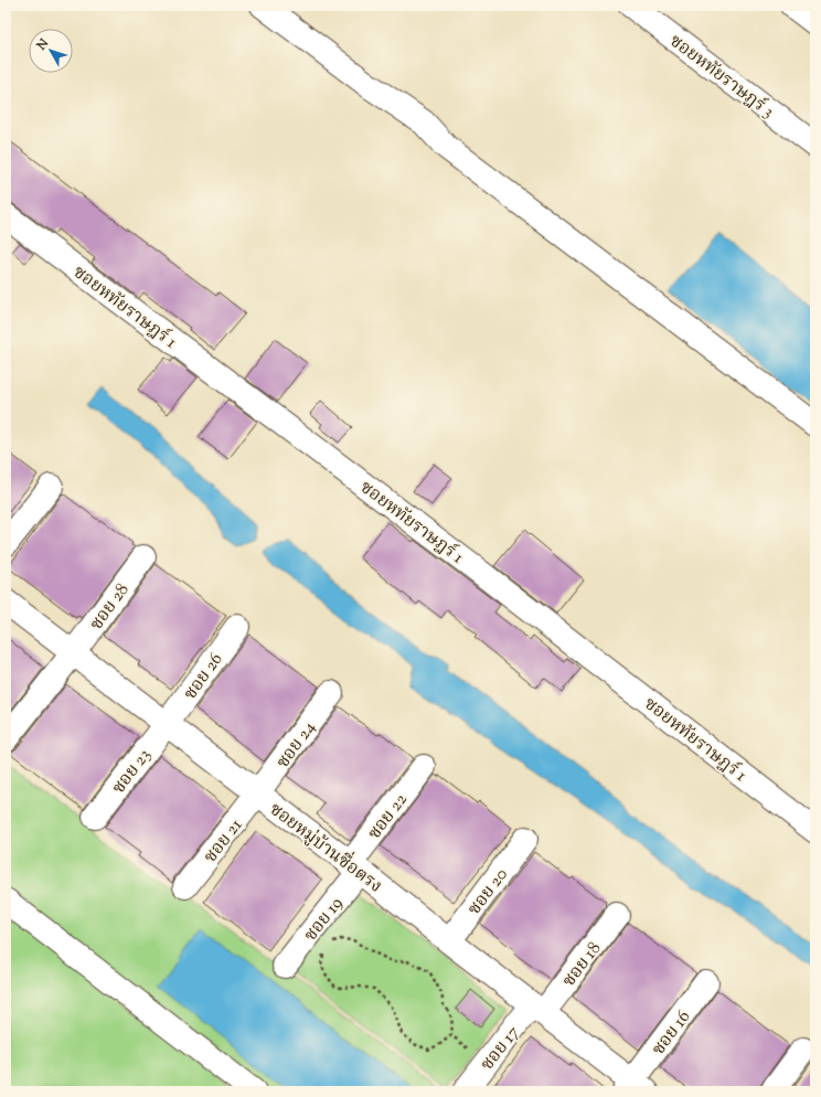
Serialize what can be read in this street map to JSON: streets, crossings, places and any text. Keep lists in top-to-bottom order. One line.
{"streets":{"street":["ซอยหทัยราษฎร์ 3","ซอยหทัยราษฎร์ 1","ซอย 28","ซอย 26","ซอย 24","ซอย 23","ซอย 22","ซอย 21","ซอยหมู่บ้านซื่อตรง","ซอย 20","ซอย 19","ซอย 18","ซอย 16","ซอย 17"]},"crossings":[["ซอย 28","ซอยหมู่บ้านซื่อตรง"],["ซอย 26","ซอย 23"],["ซอย 26","ซอยหมู่บ้านซื่อตรง"],["ซอย 24","ซอย 21"],["ซอย 24","ซอยหมู่บ้านซื่อตรง"],["ซอย 23","ซอยหมู่บ้านซื่อตรง"],["ซอย 22","ซอยหมู่บ้านซื่อตรง"],["ซอย 22","ซอย 19"],["ซอย 21","ซอยหมู่บ้านซื่อตรง"],["ซอยหมู่บ้านซื่อตรง","ซอย 20"],["ซอยหมู่บ้านซื่อตรง","ซอย 19"],["ซอยหมู่บ้านซื่อตรง","ซอย 18"],["ซอยหมู่บ้านซื่อตรง","ซอย 16"],["ซอยหมู่บ้านซื่อตรง","ซอย 17"],["ซอย 18","ซอย 17"]],"north":"top left"}
